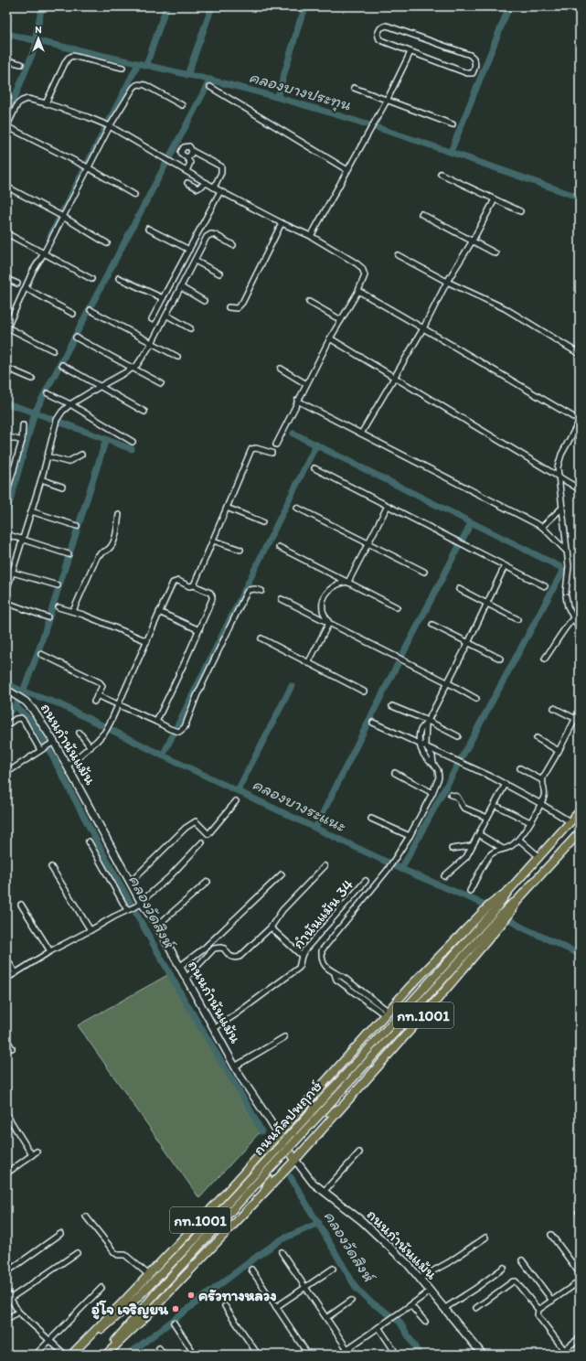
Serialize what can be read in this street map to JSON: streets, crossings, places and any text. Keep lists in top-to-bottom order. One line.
{"streets":{"main road":["กท.1001","ถนนกัลปพฤกษ์"],"street":["ถนนกำนันแม้น","กำนันแม้น 34"]},"crossings":[["ถนนกำนันแม้น","กำนันแม้น 34"],["ถนนกำนันแม้น","ถนนกัลปพฤกษ์"]],"water":["คลองบางประทุน","คลองบางระแนะ","คลองวัดสิงห์"],"places":["ครัวทางหลวง","อู่โจ เจริญยน"],"north":"top"}
